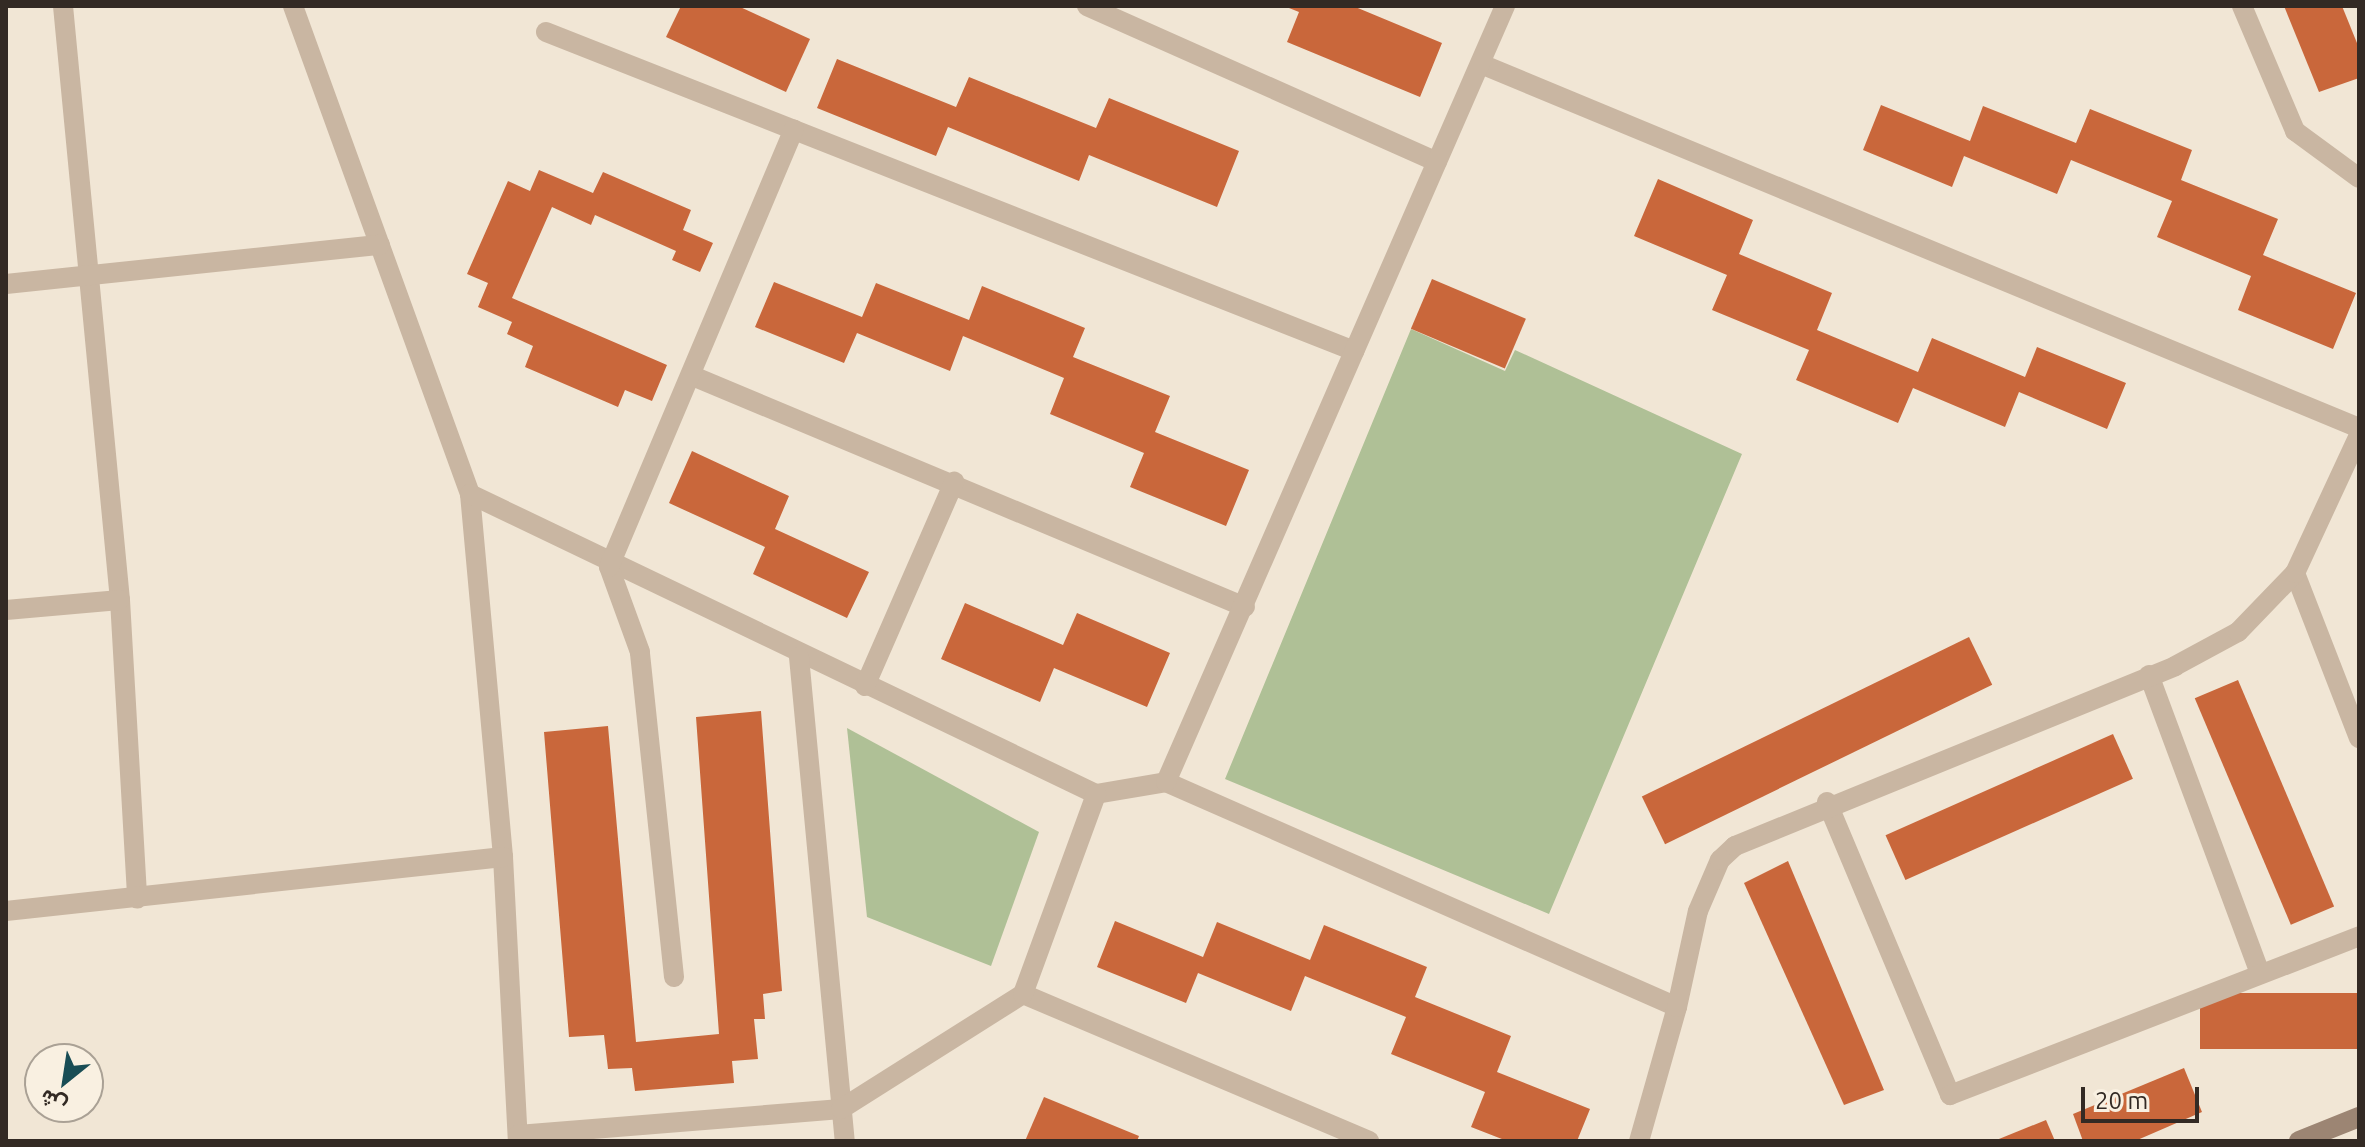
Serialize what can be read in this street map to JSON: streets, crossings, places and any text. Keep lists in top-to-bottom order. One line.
{"scale_bar":"20 m","north":"bottom left"}
